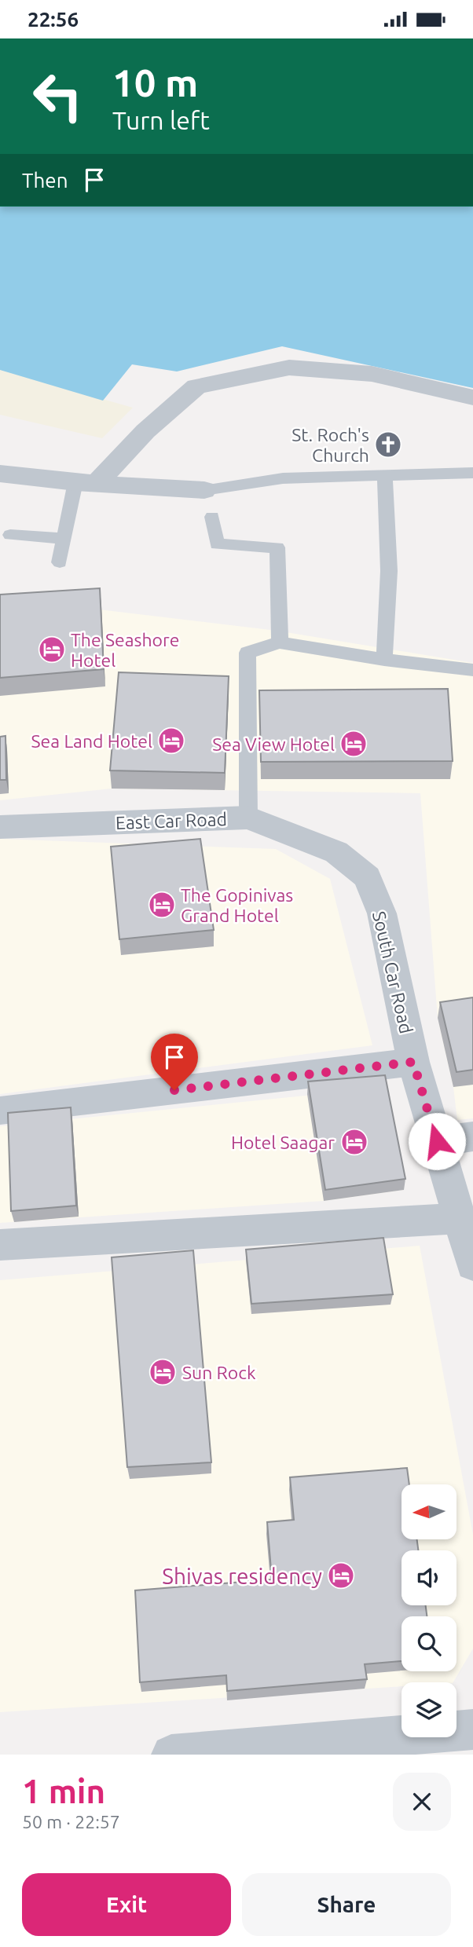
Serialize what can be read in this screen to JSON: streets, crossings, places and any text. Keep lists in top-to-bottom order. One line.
{"streets":{"street":["East Car Road","South Car Road"]},"crossings":[["East Car Road","South Car Road"]],"places":{"church":["St. Roch's Church"],"hotel":["The Seashore Hotel","Sea Land Hotel","Sea View Hotel","The Gopinivas Grand Hotel","Hotel Saagar","Sun Rock","Shivas residency"]},"north":"left","page":{"status":"22:56","turn":["10 m","Turn left"],"then":"Then","heading":["1 min","50 m · 22:57"],"buttons":["Exit","Share"]}}
